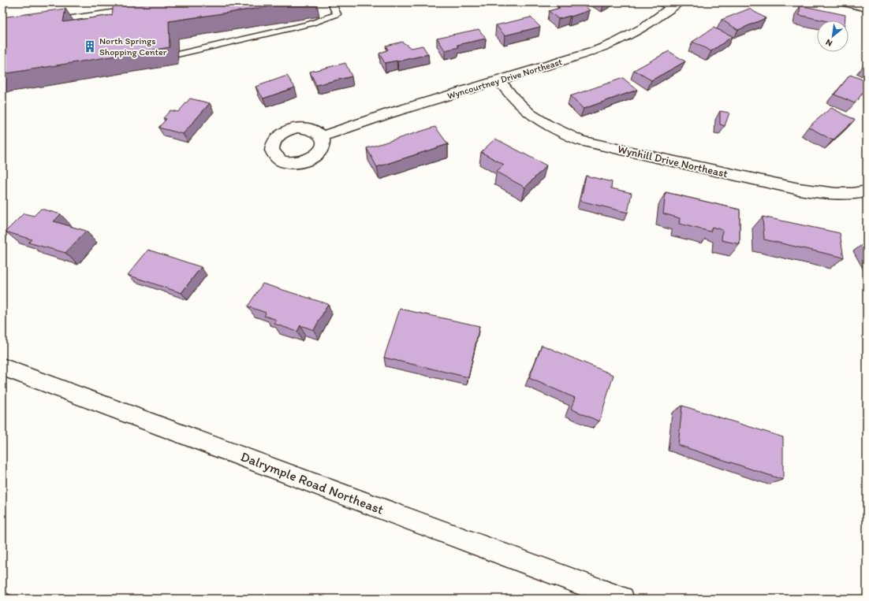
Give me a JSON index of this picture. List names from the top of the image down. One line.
{"streets":{"street":["Wyncourtney Drive Northeast","Wynhill Drive Northeast","Dalrymple Road Northeast"]},"crossings":[["Wyncourtney Drive Northeast","Wynhill Drive Northeast"]],"places":{"building":["North Springs Shopping Center"]},"north":"bottom left"}
